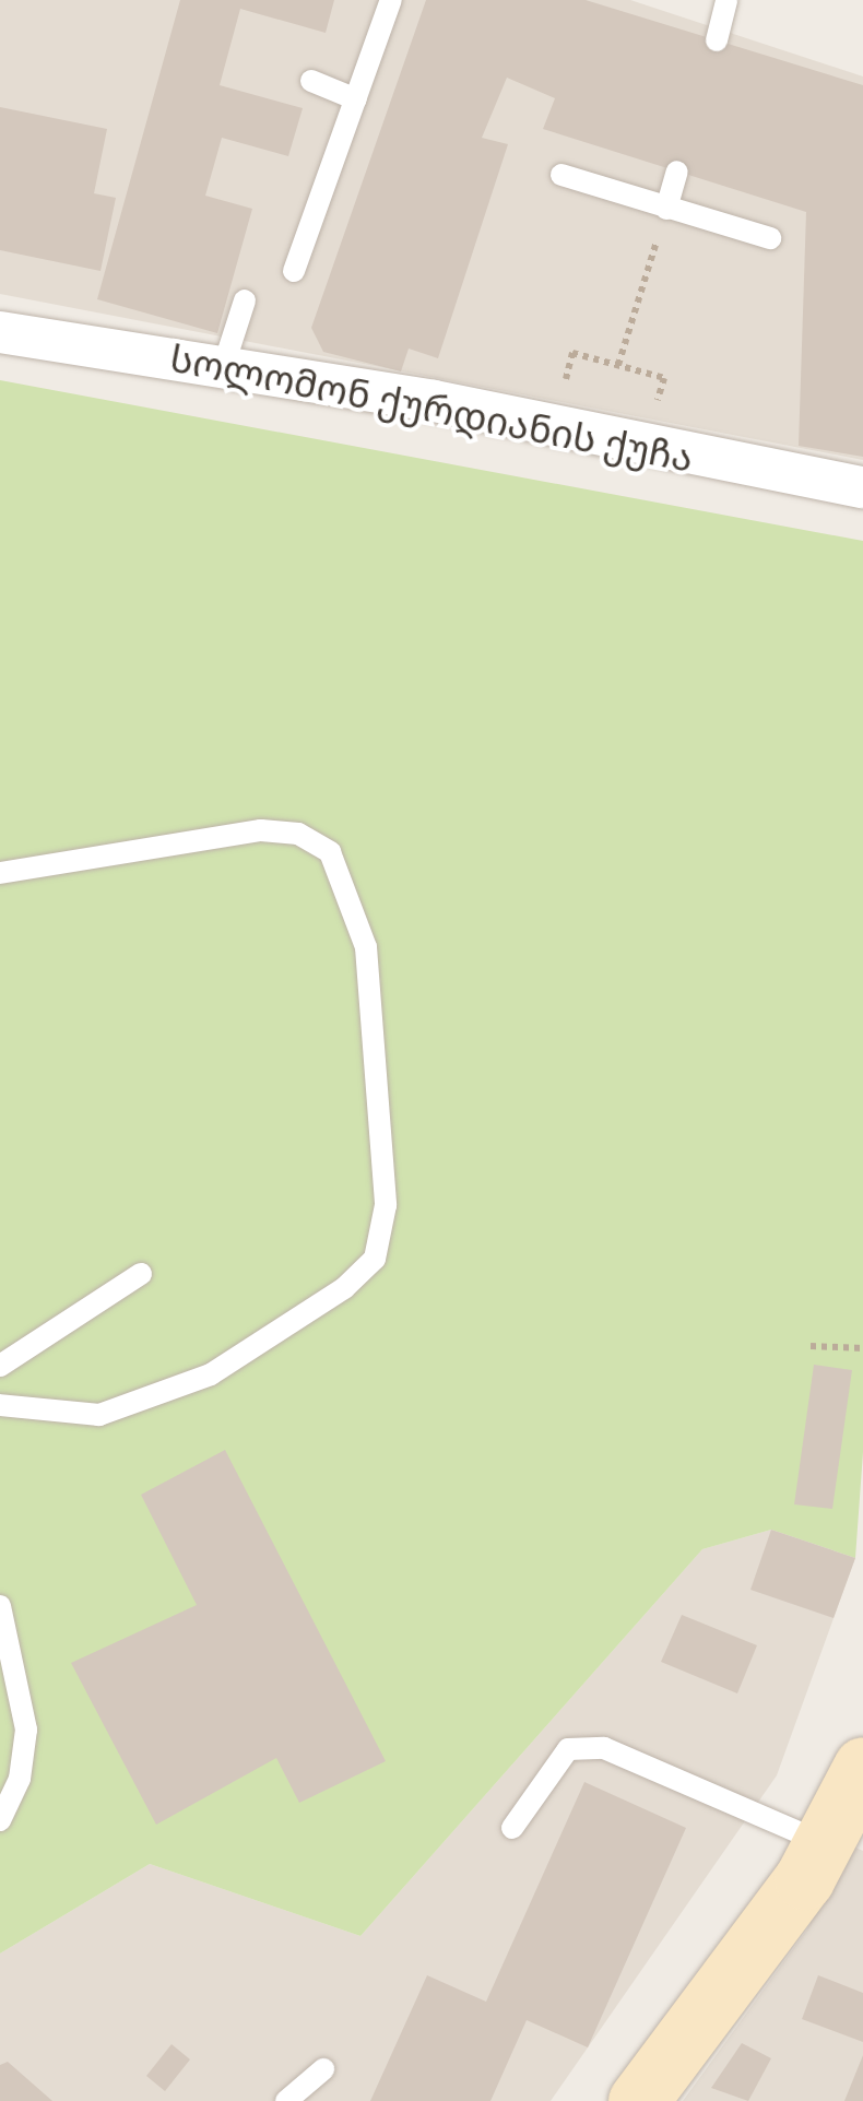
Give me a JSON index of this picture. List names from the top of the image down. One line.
{"streets":{"street":["სოლომონ ქურდიანის ქუჩა"]}}
